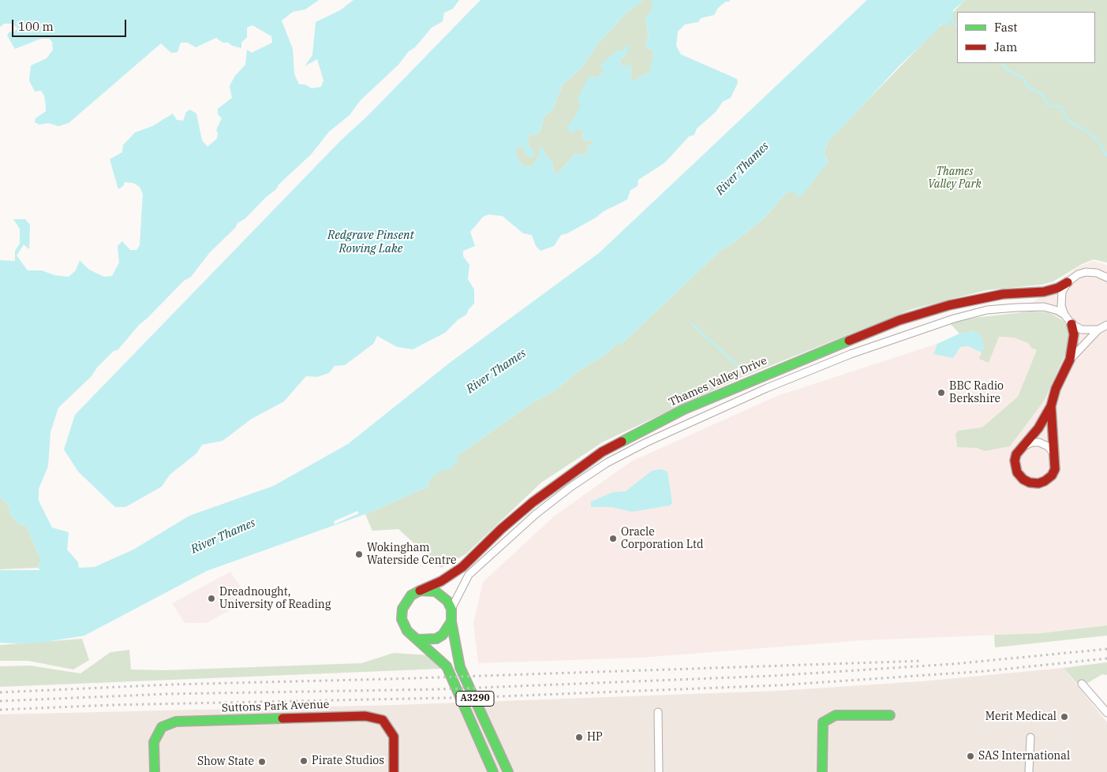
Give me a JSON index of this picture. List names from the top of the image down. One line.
{"streets":{"street":["Thames Valley Drive","A3290","Suttons Park Avenue"]},"crossings":[["Thames Valley Drive","A3290"]],"water":["River Thames","Redgrave Pinsent Rowing Lake"],"parks":["Thames Valley Park"],"places":["BBC Radio Berkshire","Oracle Corporation Ltd","Wokingham Waterside Centre","Dreadnought, University of Reading","Merit Medical","HP","SAS International","Pirate Studios","Show State"],"legend":["Fast","Jam"],"scale_bar":"100 m"}
